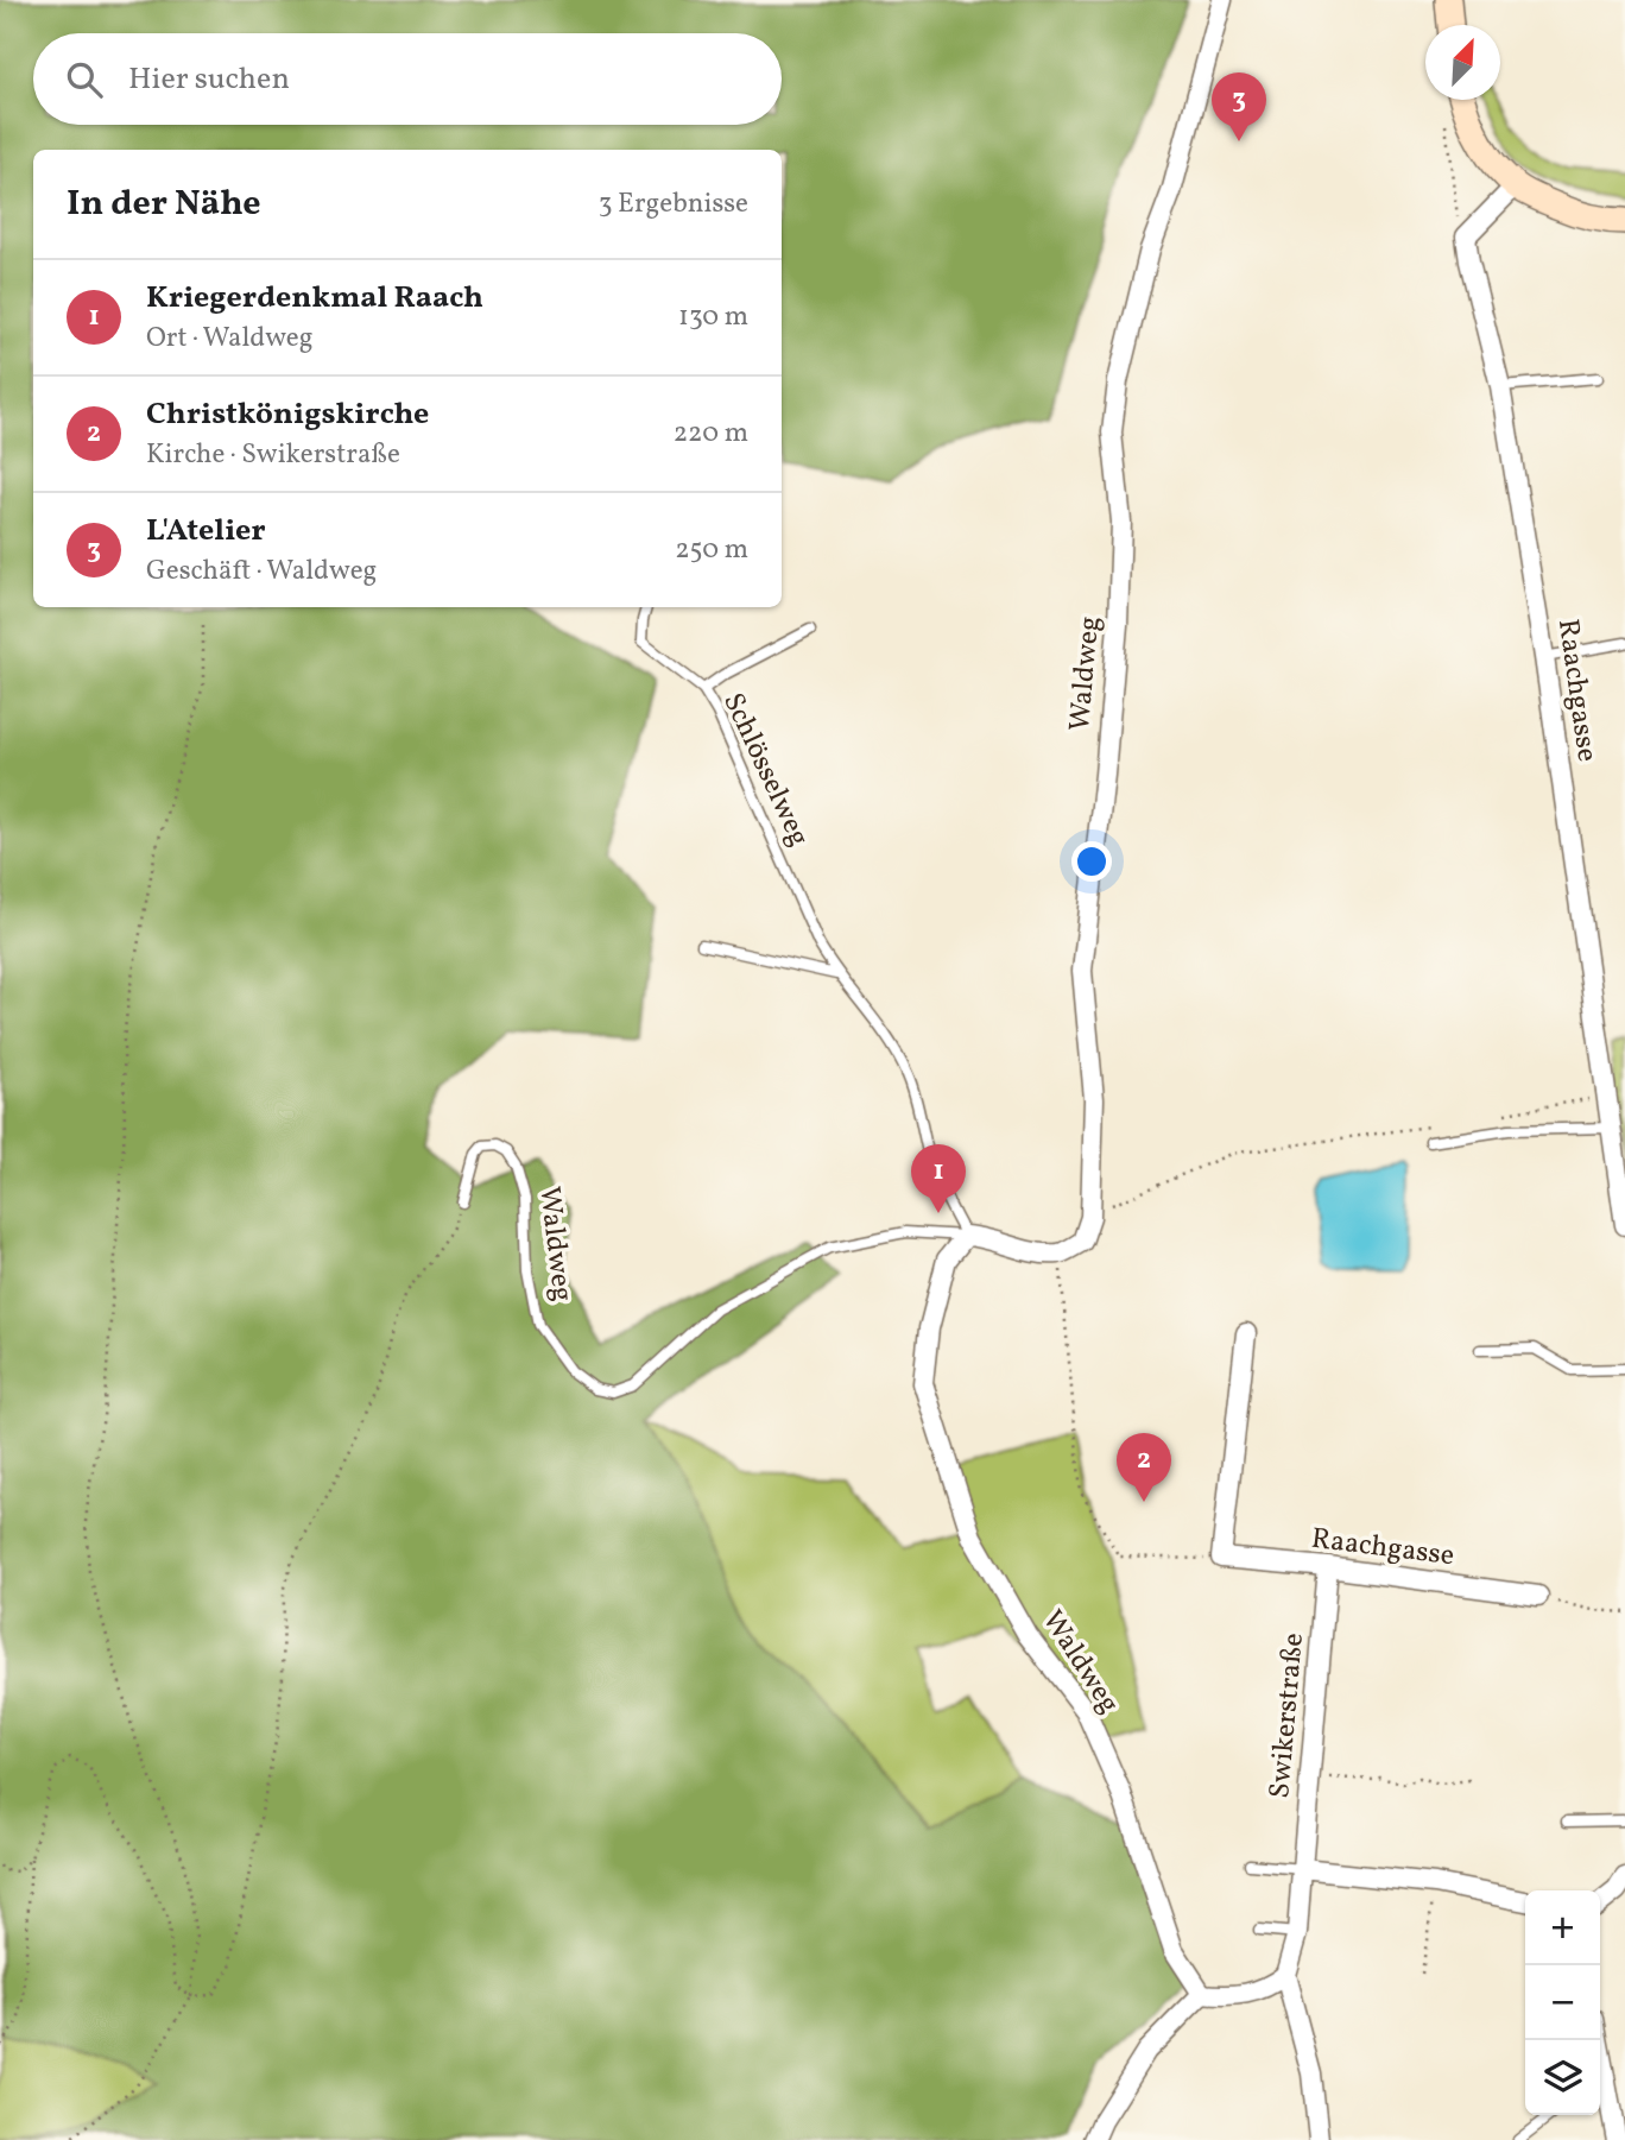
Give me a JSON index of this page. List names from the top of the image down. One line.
{"streets":{"street":["Waldweg","Raachgasse","Swikerstraße"],"lane":["Schlösselweg"]},"crossings":[["Waldweg","Schlösselweg"],["Raachgasse","Swikerstraße"]],"north":"top right","page":{"search":"Hier suchen","pins":["3","1","2"],"heading":["In der Nähe","3 Ergebnisse"],"list":[{"mark":"1","name":"Kriegerdenkmal Raach","note":"Ort · Waldweg","value":"130 m"},{"mark":"2","name":"Christkönigskirche","note":"Kirche · Swikerstraße","value":"220 m"},{"mark":"3","name":"L'Atelier","note":"Geschäft · Waldweg","value":"250 m"}],"map_buttons":["+","−"]}}
